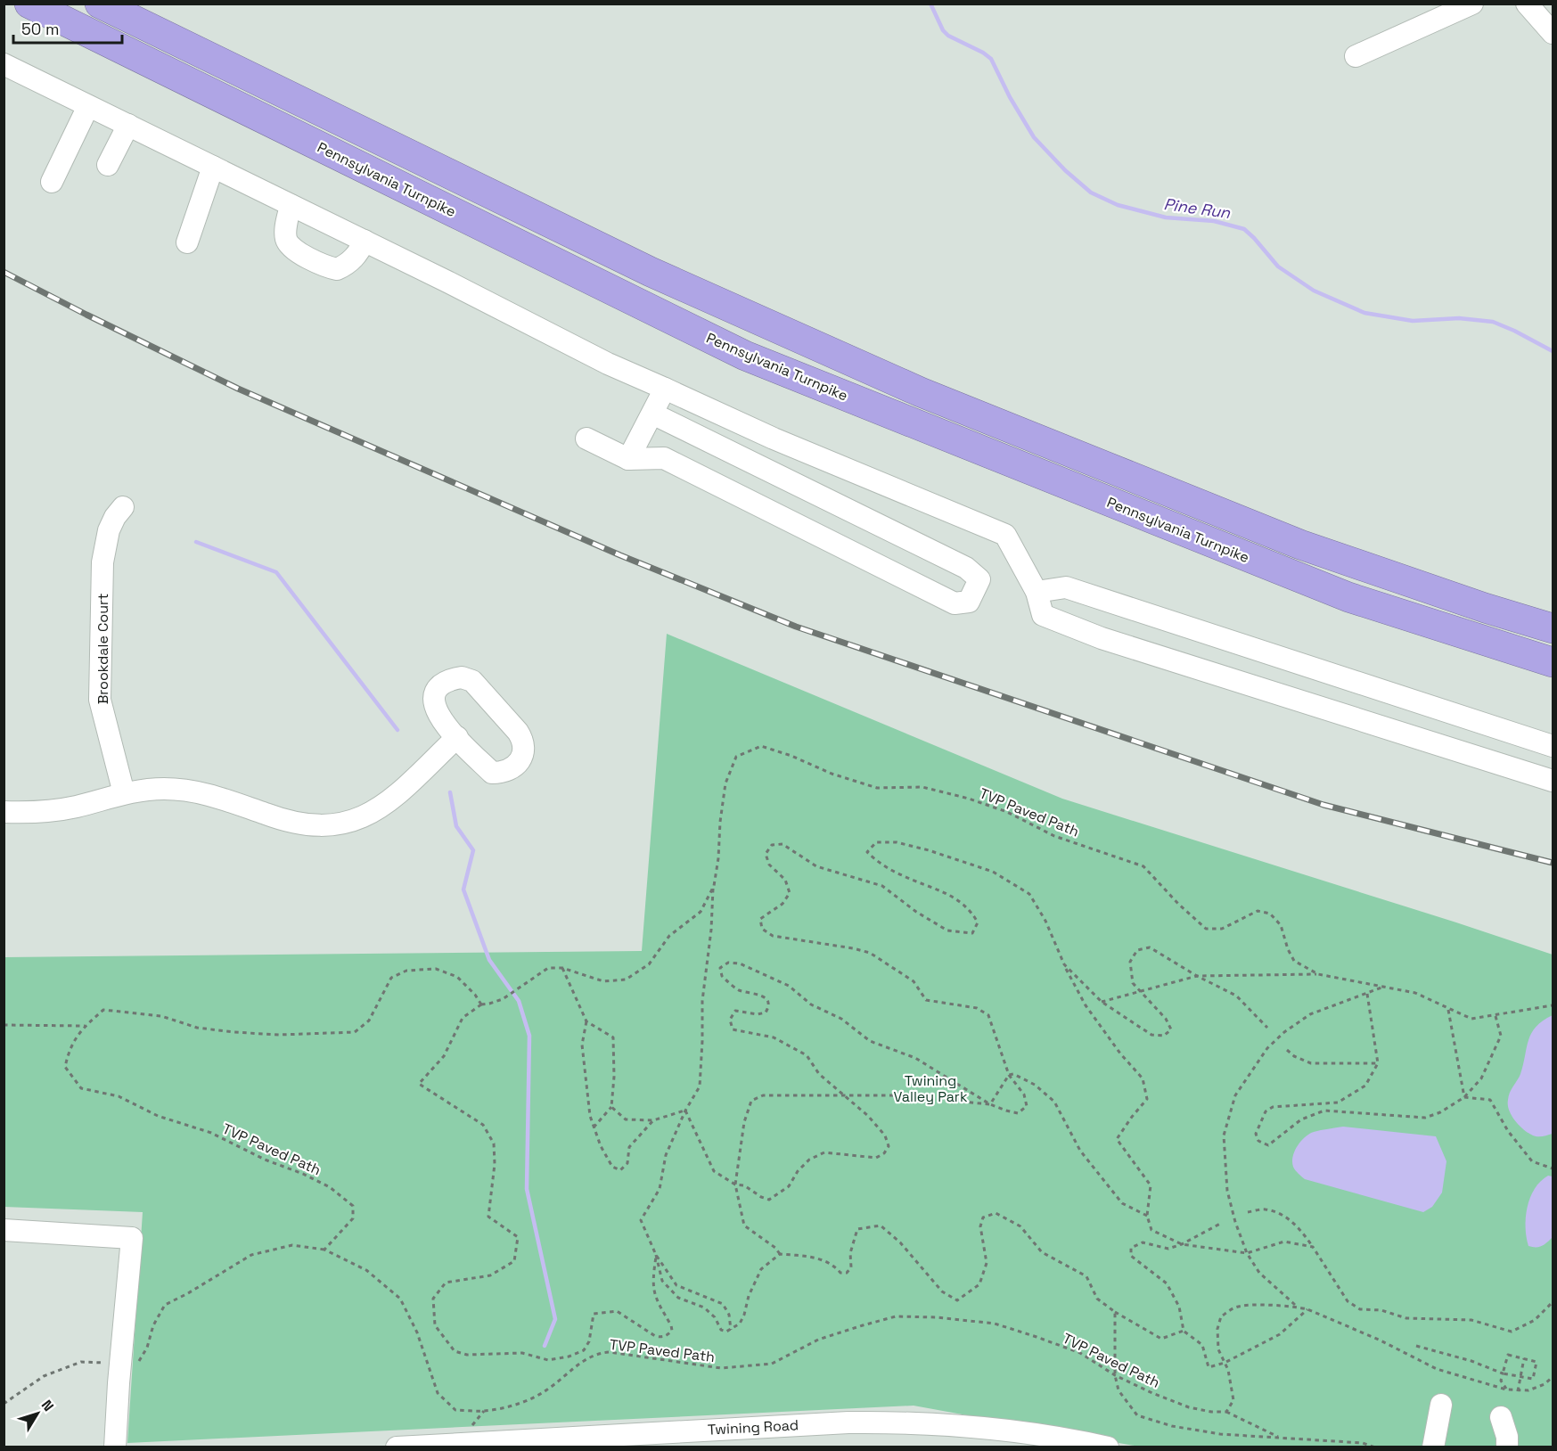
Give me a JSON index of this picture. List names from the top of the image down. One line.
{"streets":{"highway":["Pennsylvania Turnpike"],"street":["Brookdale Court","Twining Road"],"path":["TVP Paved Path"]},"water":["Pine Run"],"parks":["Twining Valley Park"],"scale_bar":"50 m","north":"top right"}
